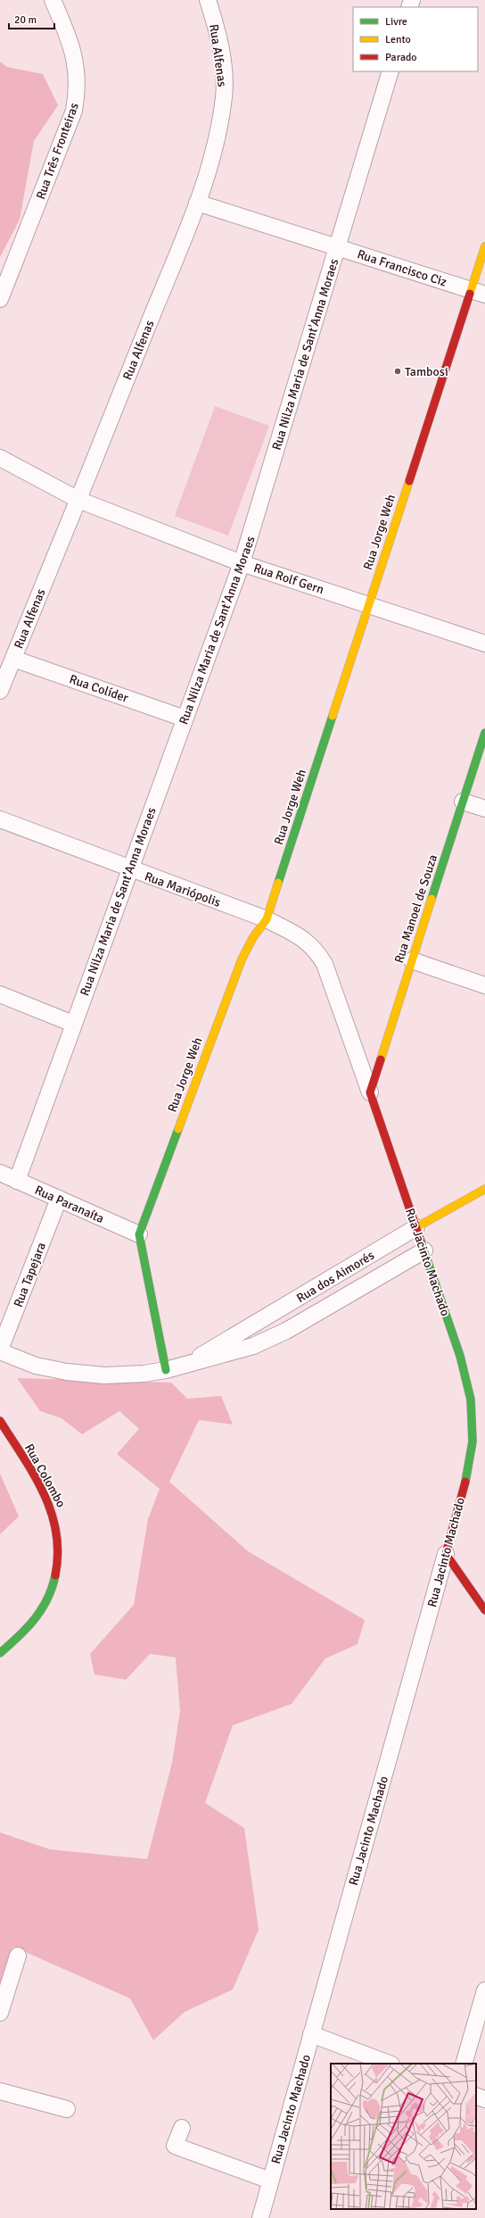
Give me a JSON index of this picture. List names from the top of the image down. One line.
{"streets":{"street":["Rua Alfenas","Rua Três Fronteiras","Rua Francisco Ciz","Rua Nilza Maria de Sant'Anna Moraes","Rua Jorge Weh","Rua Rolf Gern","Rua Colíder","Rua Mariópolis","Rua Manoel de Souza","Rua Paranaíta","Rua Jacinto Machado","Rua Tapejara","Rua dos Aimorés","Rua Colombo"]},"crossings":[["Rua Alfenas","Rua Francisco Ciz"],["Rua Alfenas","Rua Rolf Gern"],["Rua Alfenas","Rua Colíder"],["Rua Francisco Ciz","Rua Nilza Maria de Sant'Anna Moraes"],["Rua Francisco Ciz","Rua Jorge Weh"],["Rua Nilza Maria de Sant'Anna Moraes","Rua Rolf Gern"],["Rua Nilza Maria de Sant'Anna Moraes","Rua Colíder"],["Rua Nilza Maria de Sant'Anna Moraes","Rua Mariópolis"],["Rua Nilza Maria de Sant'Anna Moraes","Rua Paranaíta"],["Rua Jorge Weh","Rua Rolf Gern"],["Rua Jorge Weh","Rua Mariópolis"],["Rua Jorge Weh","Rua Paranaíta"],["Rua Jorge Weh","Rua Jacinto Machado"],["Rua Mariópolis","Rua Jacinto Machado"],["Rua Manoel de Souza","Rua Jacinto Machado"],["Rua Paranaíta","Rua Tapejara"],["Rua Jacinto Machado","Rua dos Aimorés"],["Rua Tapejara","Rua dos Aimorés"]],"places":["Tambosi"],"legend":["Livre","Lento","Parado"],"scale_bar":"20 m"}
